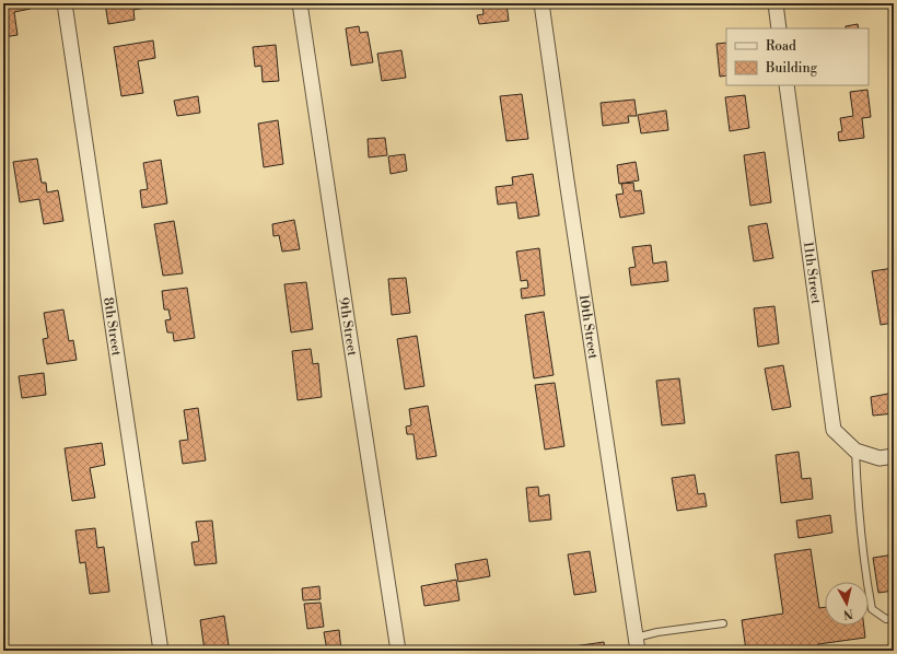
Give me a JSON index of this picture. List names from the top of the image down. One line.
{"streets":{"street":["11th Street","8th Street","9th Street","10th Street"]},"legend":["Road","Building"],"north":"bottom"}
